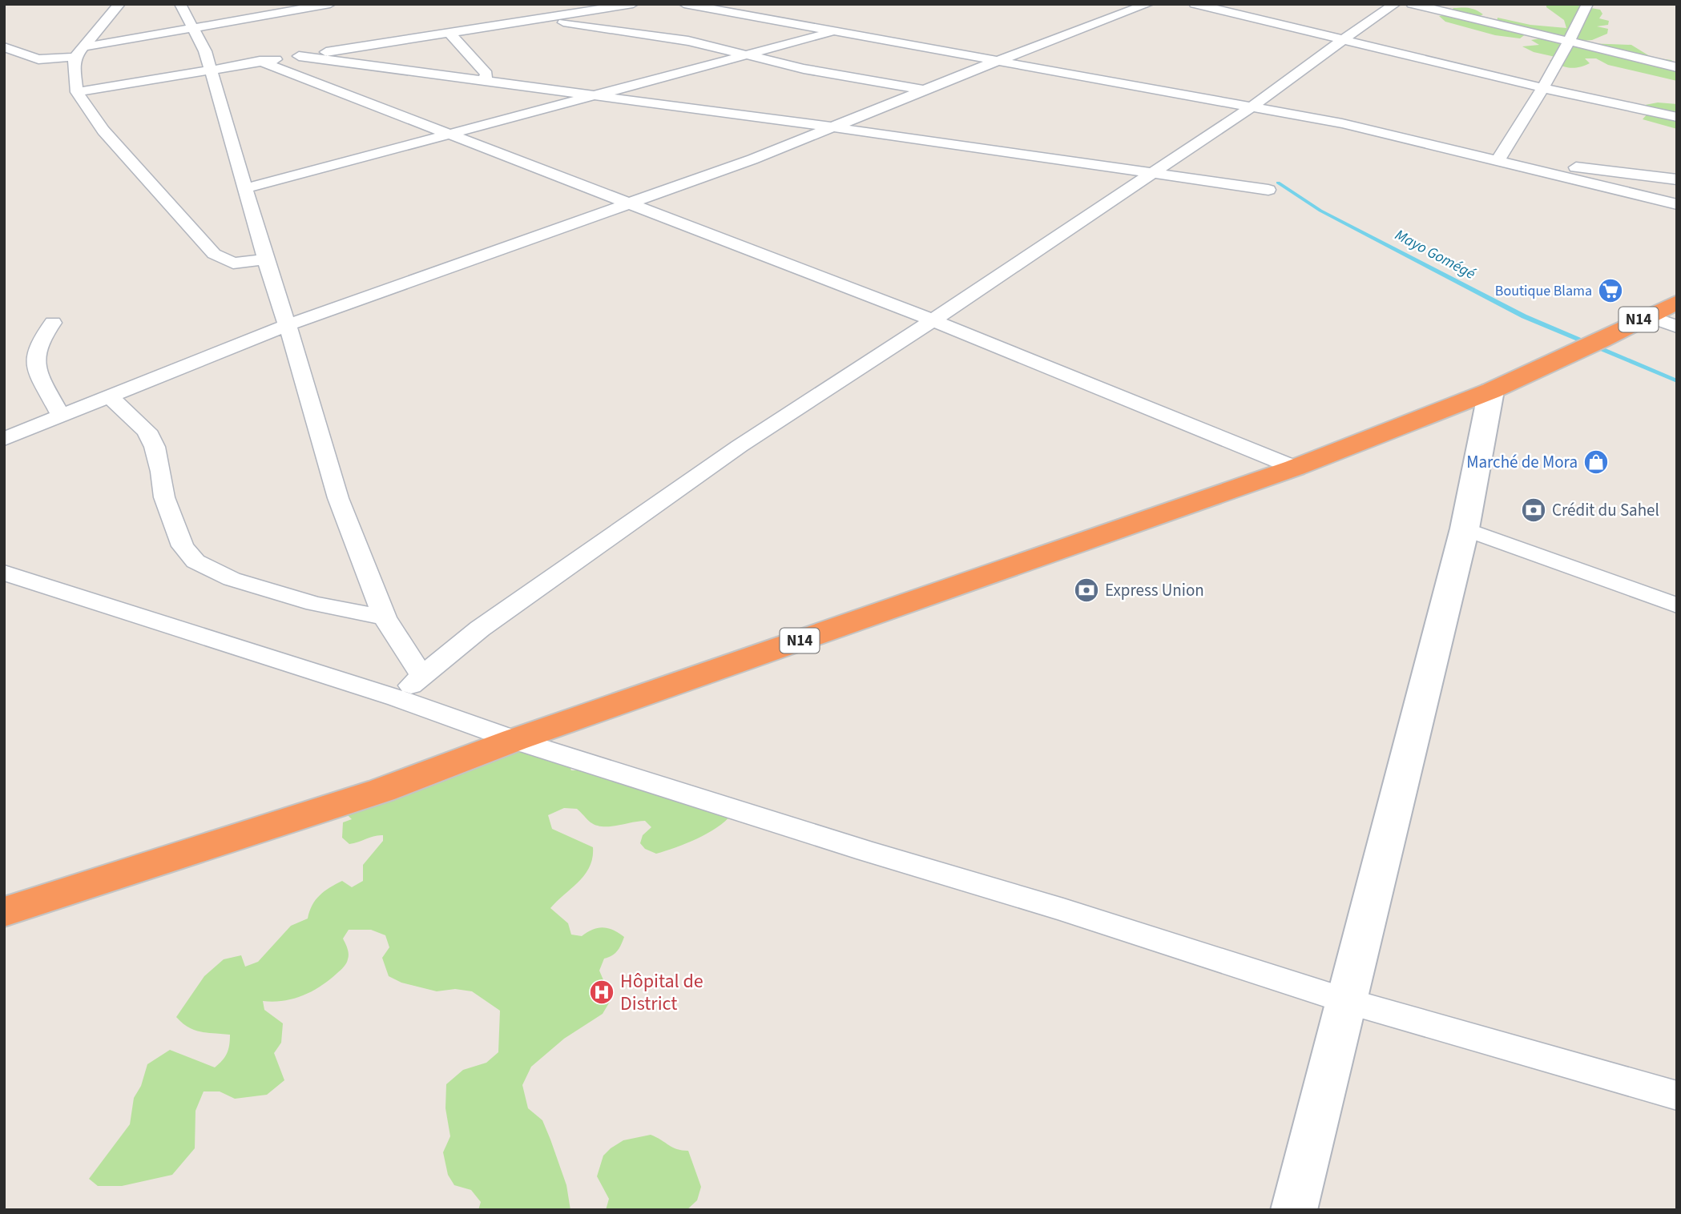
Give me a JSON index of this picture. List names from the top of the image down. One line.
{"streets":{"highway":["N14"]},"water":["Mayo Gomégé"],"places":{"supermarket":["Boutique Blama"],"shop":["Marché de Mora"],"bank":["Crédit du Sahel","Express Union"],"hospital":["Hôpital de District"]}}
